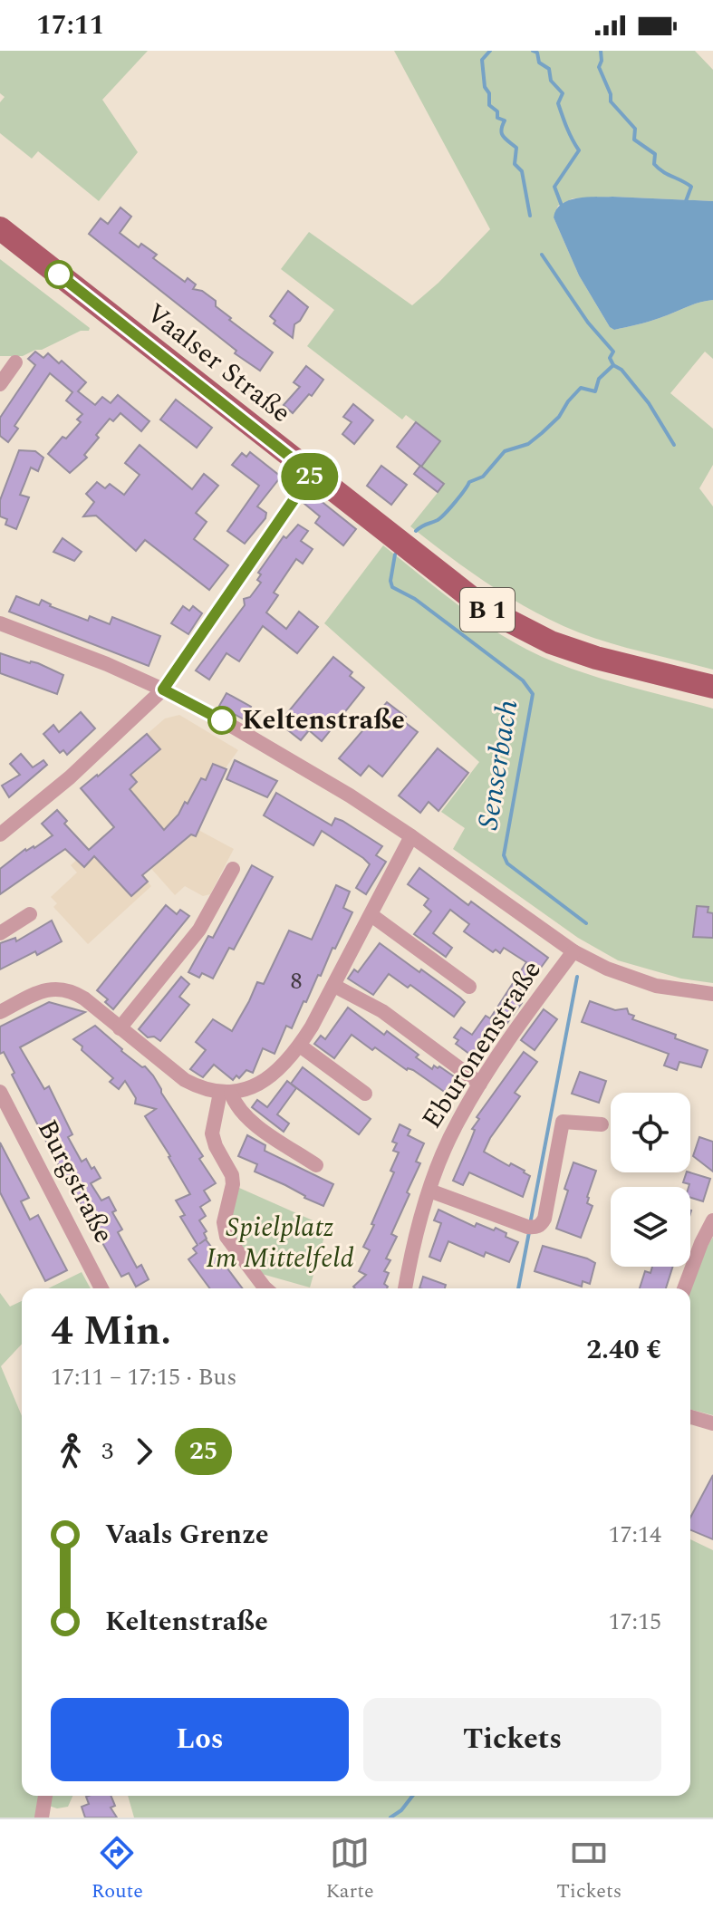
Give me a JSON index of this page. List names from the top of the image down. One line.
{"streets":{"main road":["Vaalser Straße","B 1"],"street":["Eburonenstraße","Burgstraße"]},"water":["Senserbach"],"parks":["Spielplatz Im Mittelfeld"],"places":["Keltenstraße"],"lines":["bus line 25"],"house_numbers":["8"],"page":{"status":"17:11","on_map":"25","heading":["4 Min.","17:11 – 17:15 · Bus","2.40 €"],"legs":["3","25"],"list":[{"name":"Vaals Grenze","value":"17:14"},{"name":"Keltenstraße","value":"17:15"}],"buttons":["Los","Tickets"],"tabs":["Route","Karte","Tickets"]}}
